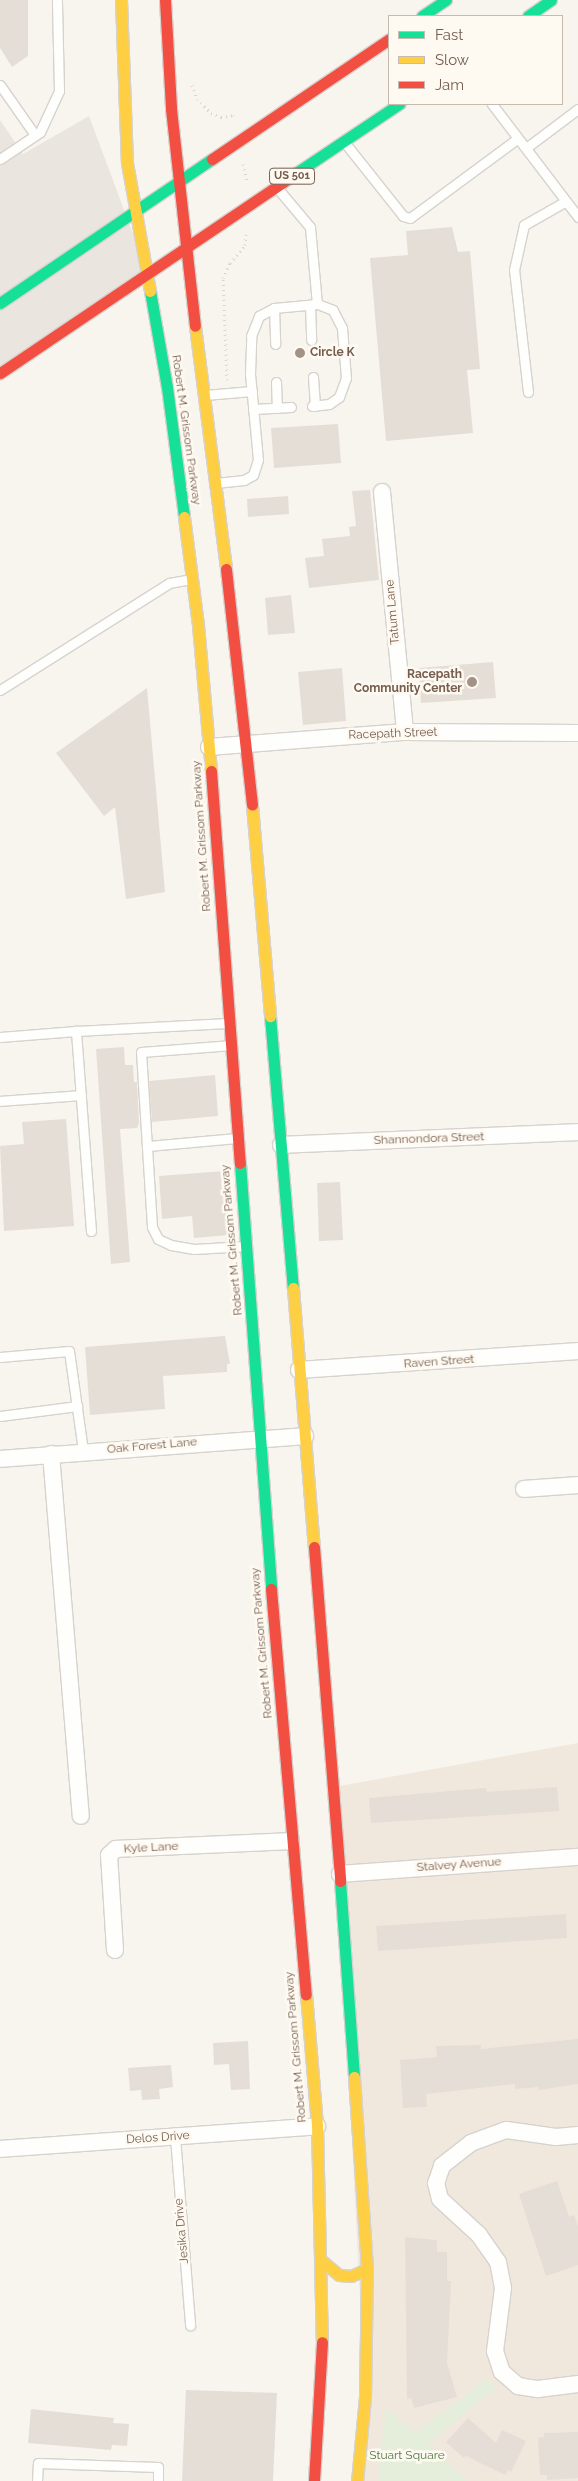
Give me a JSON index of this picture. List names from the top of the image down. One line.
{"streets":{"main road":["US 501","Robert M. Grissom Parkway"],"street":["Tatum Lane","Racepath Street","Shannondora Street","Raven Street","Oak Forest Lane","Kyle Lane","Stalvey Avenue","Delos Drive"],"lane":["Jesika Drive"]},"crossings":[["US 501","Robert M. Grissom Parkway"],["Robert M. Grissom Parkway","Racepath Street"],["Robert M. Grissom Parkway","Shannondora Street"],["Robert M. Grissom Parkway","Raven Street"],["Robert M. Grissom Parkway","Oak Forest Lane"],["Robert M. Grissom Parkway","Kyle Lane"],["Robert M. Grissom Parkway","Stalvey Avenue"],["Robert M. Grissom Parkway","Delos Drive"],["Tatum Lane","Racepath Street"],["Delos Drive","Jesika Drive"]],"parks":["Stuart Square"],"places":["Circle K","Racepath Community Center"],"legend":["Fast","Slow","Jam"]}
